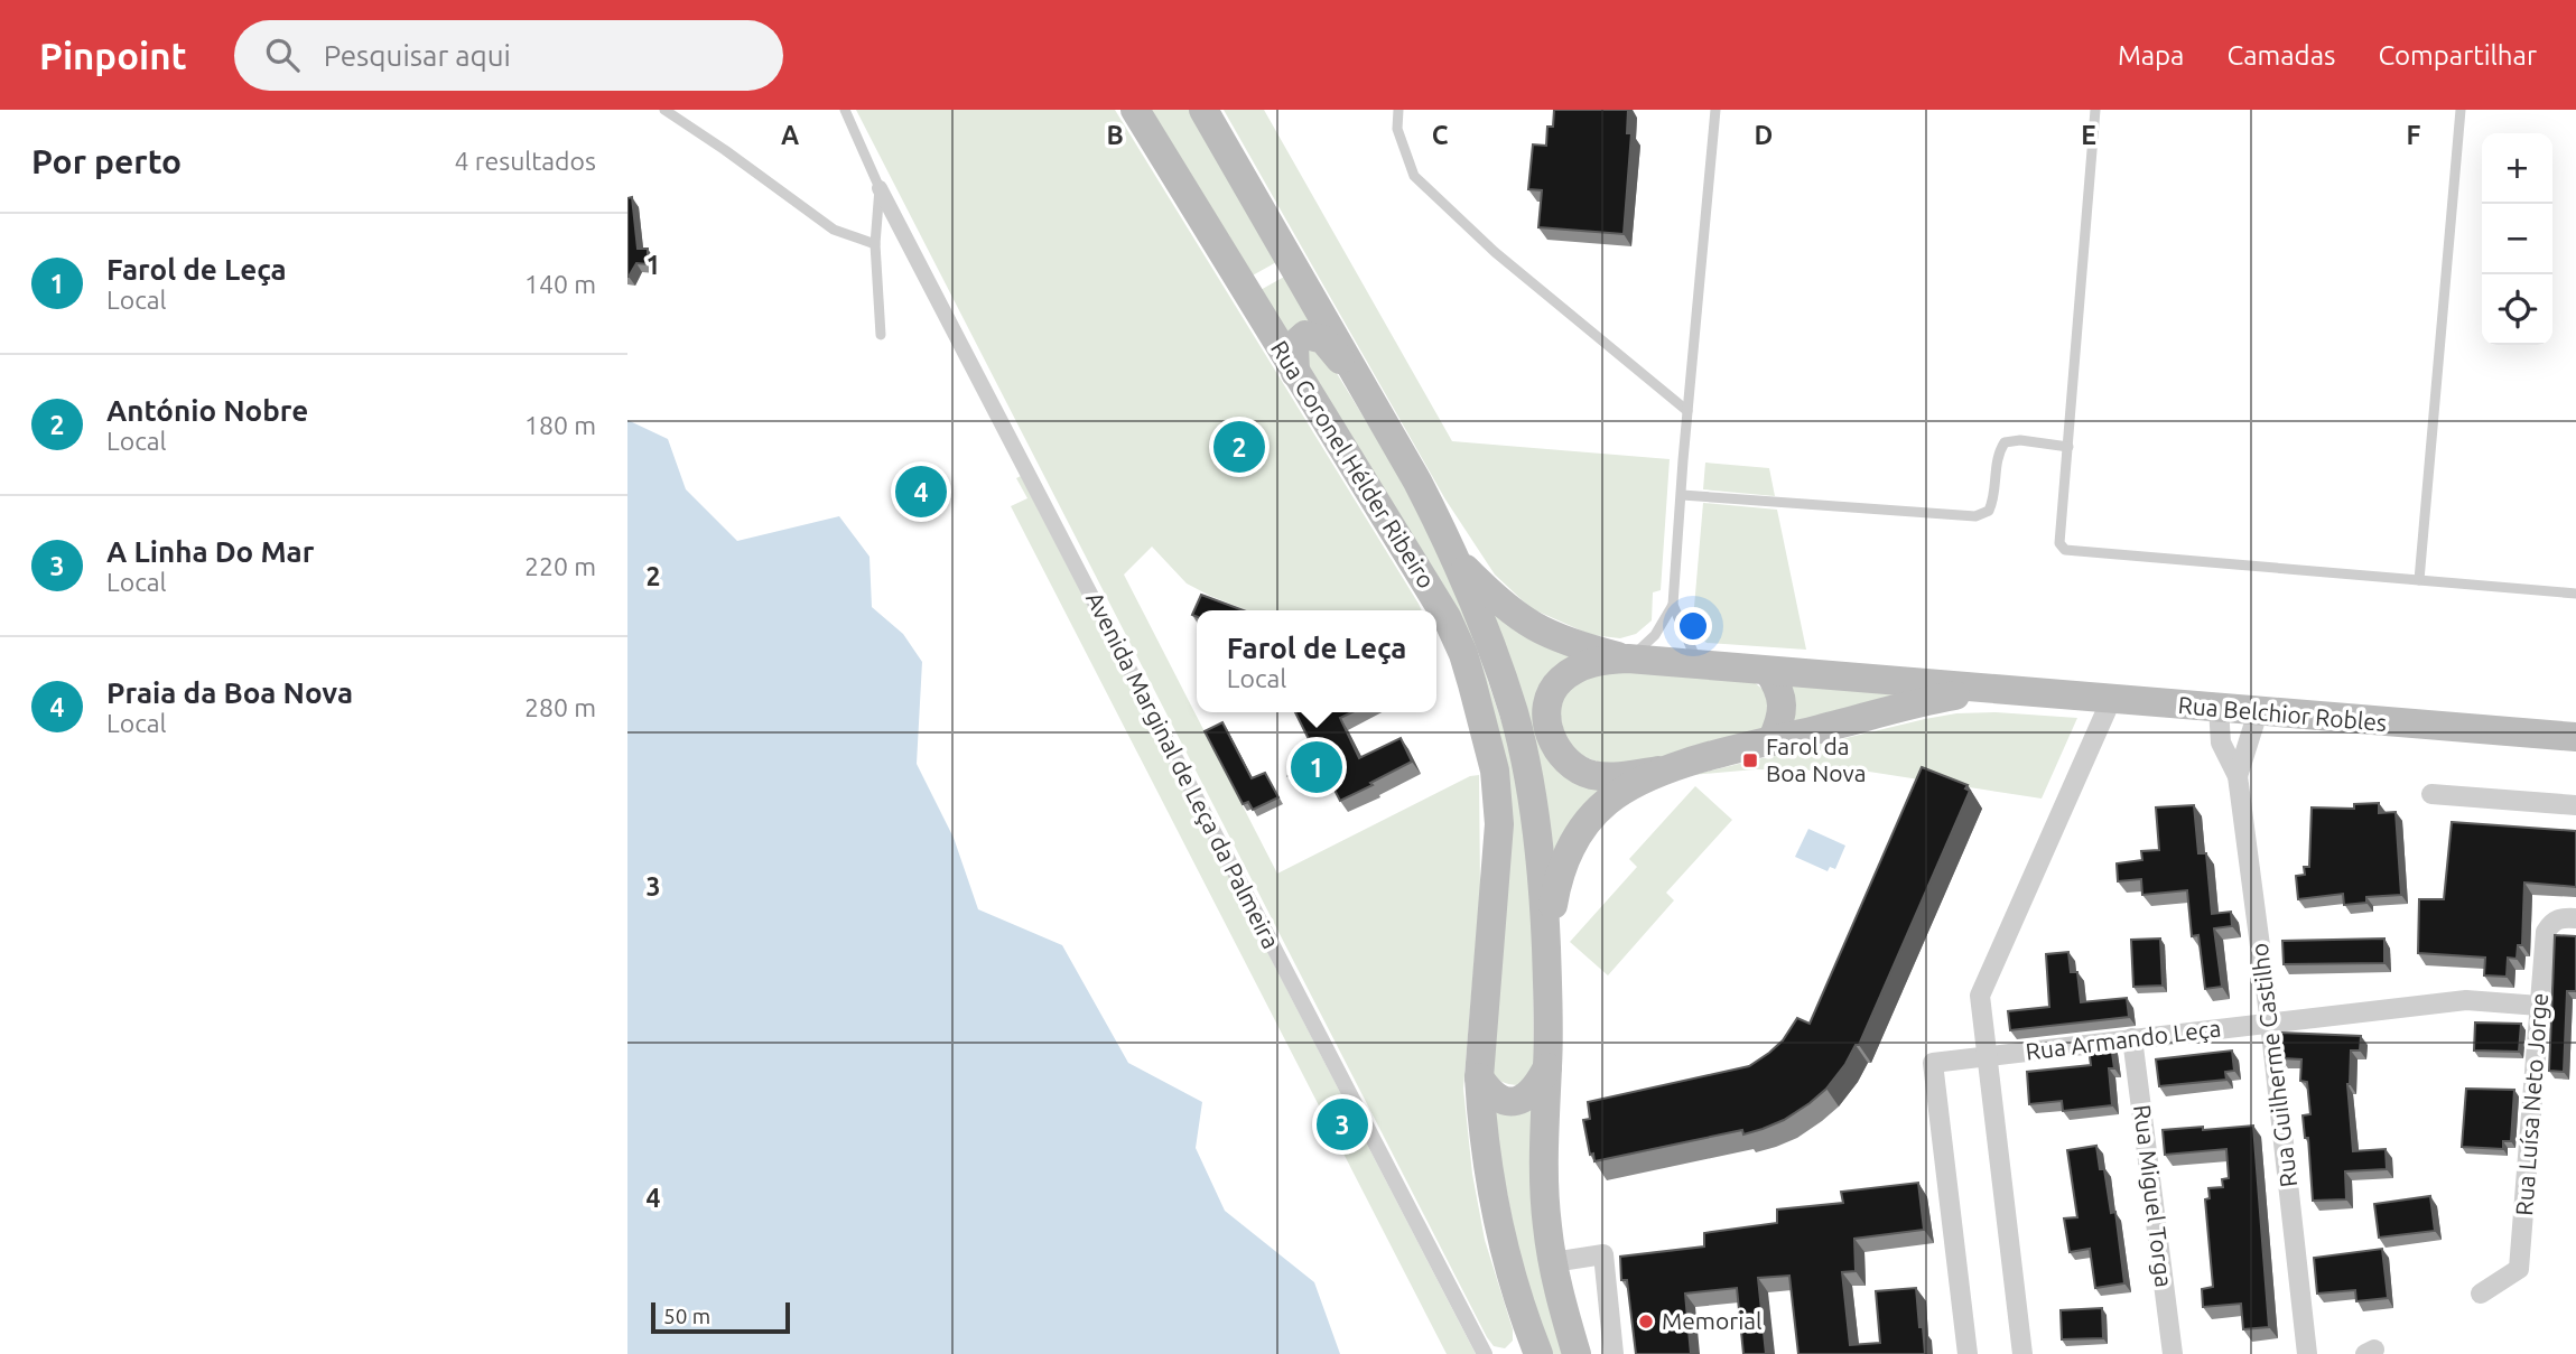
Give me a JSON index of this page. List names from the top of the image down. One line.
{"streets":{"main road":["Rua Coronel Hélder Ribeiro","Rua Belchior Robles"],"street":["Avenida Marginal de Leça da Palmeira","Rua Armando Leça","Rua Guilherme Castilho","Rua Luísa Neto Jorge","Rua Miguel Torga"]},"crossings":[["Rua Coronel Hélder Ribeiro","Rua Belchior Robles"],["Rua Belchior Robles","Rua Guilherme Castilho"],["Rua Armando Leça","Rua Guilherme Castilho"],["Rua Armando Leça","Rua Luísa Neto Jorge"],["Rua Armando Leça","Rua Miguel Torga"]],"places":{"transit":["Farol da Boa Nova"],"other":["Memorial"]},"scale_bar":"50 m","page":{"header":"Pinpoint","search":"Pesquisar aqui","nav":["Mapa","Camadas","Compartilhar"],"heading":["Por perto","4 resultados"],"map_buttons":["+","−"],"list":[{"mark":"1","name":"Farol de Leça","note":"Local","value":"140 m"},{"mark":"2","name":"António Nobre","note":"Local","value":"180 m"},{"mark":"3","name":"A Linha Do Mar","note":"Local","value":"220 m"},{"mark":"4","name":"Praia da Boa Nova","note":"Local","value":"280 m"}],"pins":["2","4","1","3"],"popup":["Farol de Leça","Local"],"scale":"50 m"},"grid":{"columns":["A","B","C","D","E","F"],"rows":["1","2","3","4"]}}
